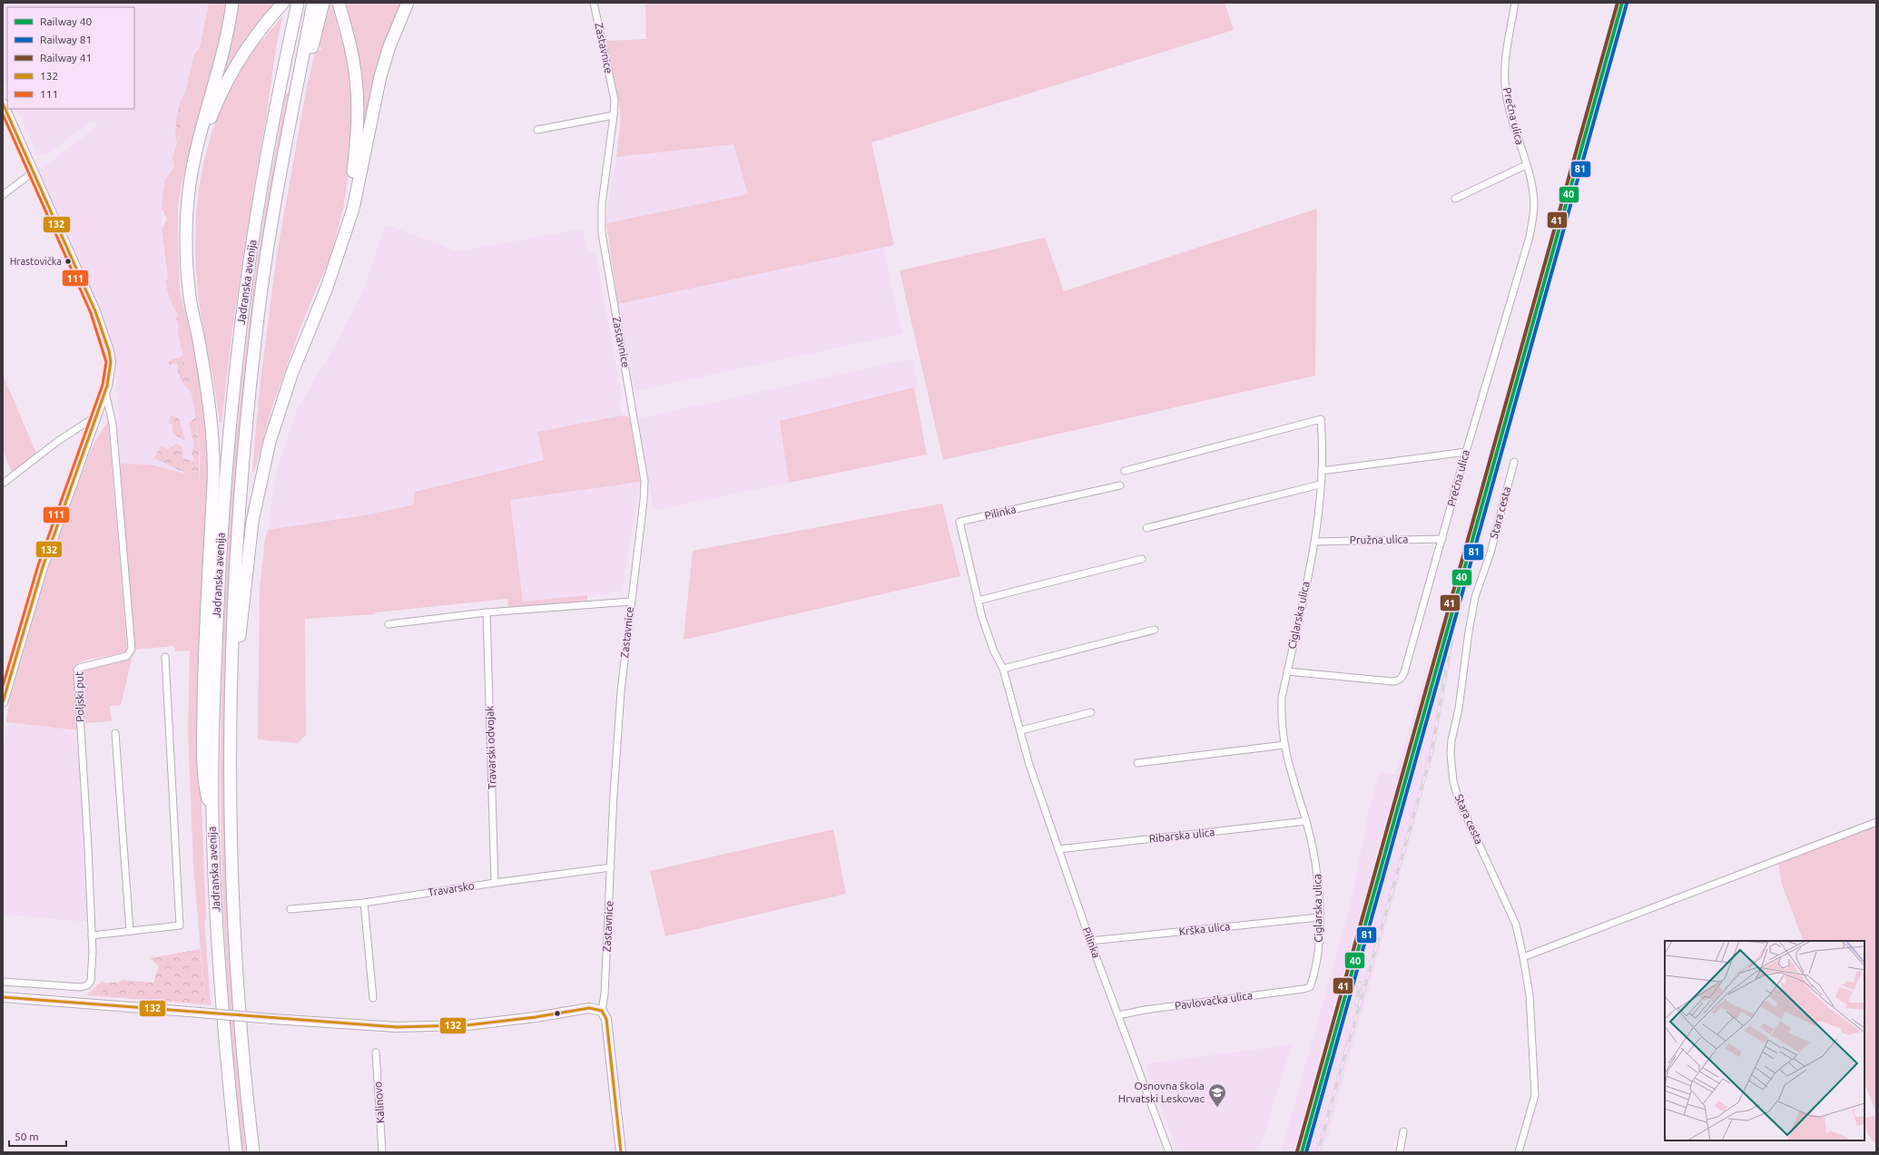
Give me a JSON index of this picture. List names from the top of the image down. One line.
{"streets":{"highway":["Jadranska avenija"],"main road":["Zastavnice"],"street":["Prečna ulica","Pilinka","Stara cesta","Pružna ulica","Ciglarska ulica","Poljski put","Travarski odvojak","Ribarska ulica","Travarsko","Krška ulica","Pavlovačka ulica","Kalinovo"]},"crossings":[["Zastavnice","Travarsko"],["Prečna ulica","Pružna ulica"],["Prečna ulica","Ciglarska ulica"],["Pilinka","Ribarska ulica"],["Pilinka","Krška ulica"],["Pilinka","Pavlovačka ulica"],["Pružna ulica","Ciglarska ulica"],["Ciglarska ulica","Ribarska ulica"],["Ciglarska ulica","Krška ulica"],["Ciglarska ulica","Pavlovačka ulica"],["Travarski odvojak","Travarsko"]],"places":{"other":["Hrastovička"],"school or university":["Osnovna škola Hrvatski Leskovac"]},"lines":["rail line 40","rail line 41","rail line 81","transit line 132","transit line 111"],"legend":["Railway 40","Railway 81","Railway 41","132","111"],"scale_bar":"50 m"}
